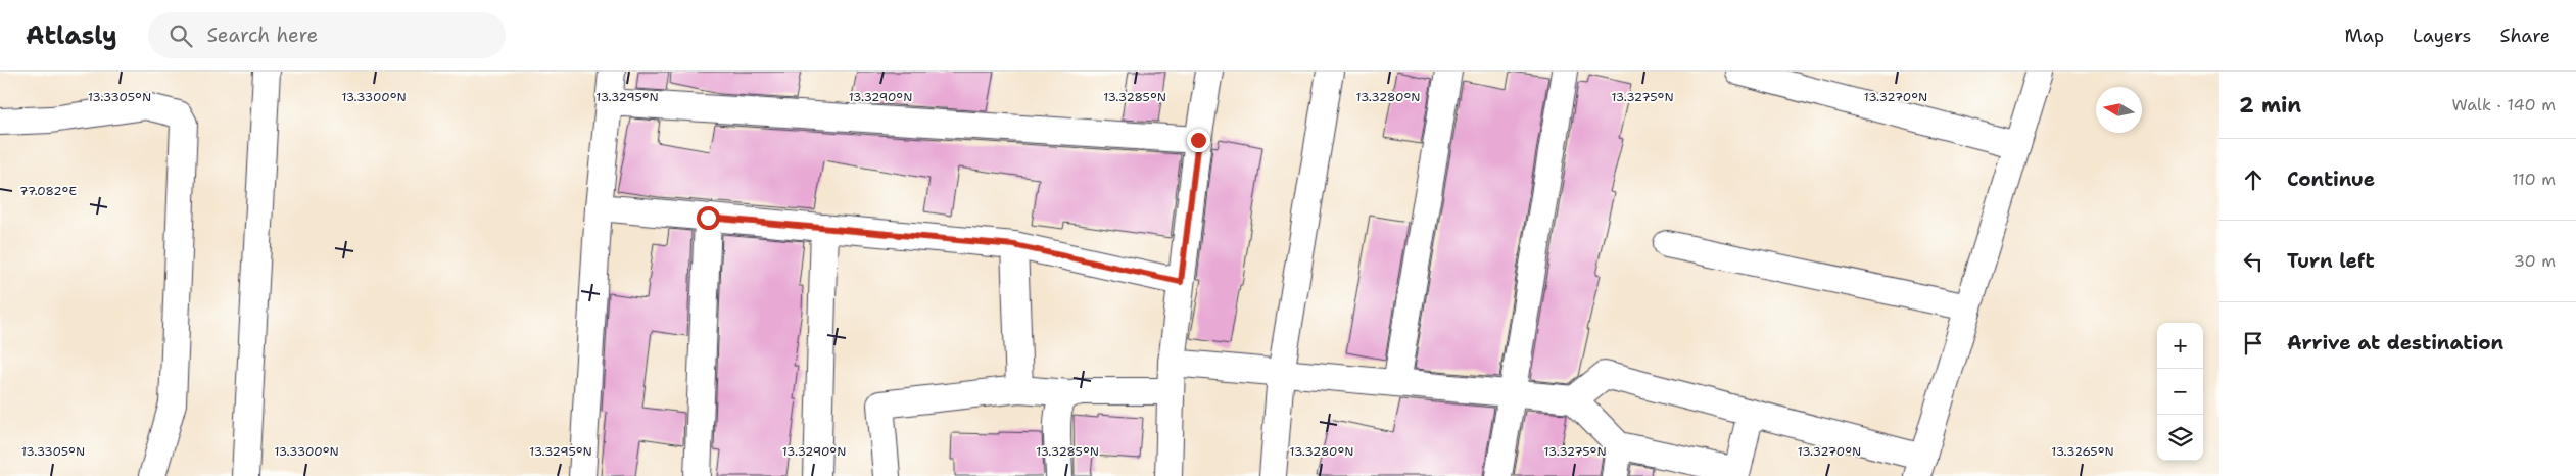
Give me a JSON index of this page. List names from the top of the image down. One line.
{"north":"left","page":{"header":"Atlasly","search":"Search here","nav":["Map","Layers","Share"],"heading":["2 min","Walk · 140 m"],"list":[["Continue","110 m"],["Turn left","30 m"],"Arrive at destination"],"map_buttons":["+","−"]},"coordinates":["13.3305°N","13.3300°N","13.3295°N","13.3290°N","13.3285°N","13.3280°N","13.3275°N","13.3270°N","77.082°E","13.3265°N"]}
